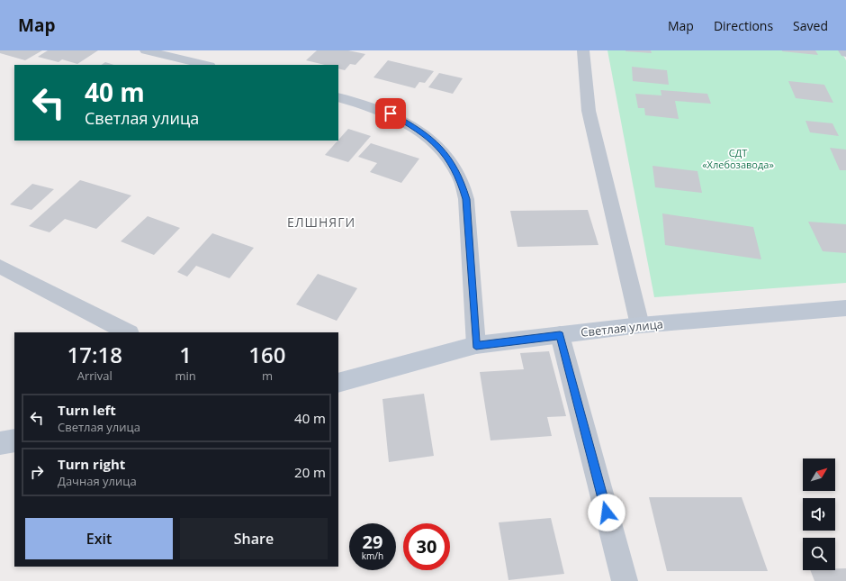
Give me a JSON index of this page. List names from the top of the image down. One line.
{"streets":{"street":["Светлая улица"]},"districts":["ЕЛШНЯГИ"],"parks":["СДТ «Хлебозавода»"],"north":"top right","page":{"header":"Map","nav":["Map","Directions","Saved"],"turn":["40 m","Светлая улица"],"eta":["17:18","Arrival","1","min","160","m"],"list":[{"name":"Turn left","note":"Светлая улица","value":"40 m"},{"name":"Turn right","note":"Дачная улица","value":"20 m"}],"buttons":["Exit","Share"],"speed":"29 km/h","limit":"30"}}
